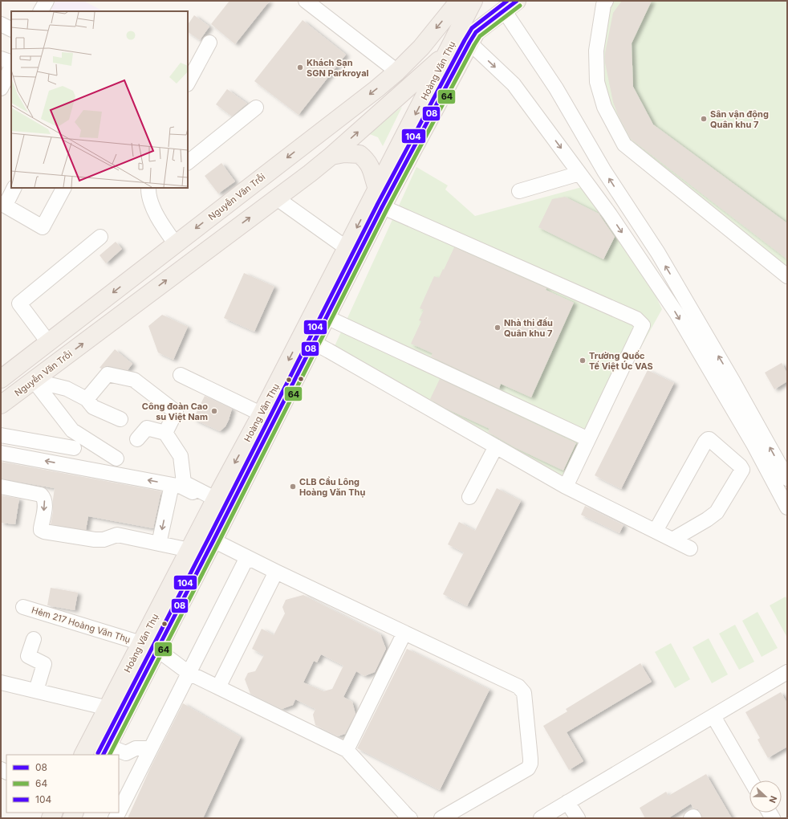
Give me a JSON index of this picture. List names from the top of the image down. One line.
{"streets":{"main road":["Hoàng Văn Thụ","Nguyễn Văn Trỗi"],"street":["Hẻm 217 Hoàng Văn Thụ"]},"crossings":[["Hoàng Văn Thụ","Nguyễn Văn Trỗi"],["Hoàng Văn Thụ","Hẻm 217 Hoàng Văn Thụ"]],"places":["Khách Sạn SGN Parkroyal","Sân vận động Quân khu 7","Nhà thi đấu Quân khu 7","Trường Quốc Tế Việt Úc VAS","Công đoàn Cao su Việt Nam","CLB Cầu Lông Hoàng Văn Thụ"],"lines":["transit line 08","transit line 104","transit line 64"],"legend":["08","64","104"],"north":"right"}
